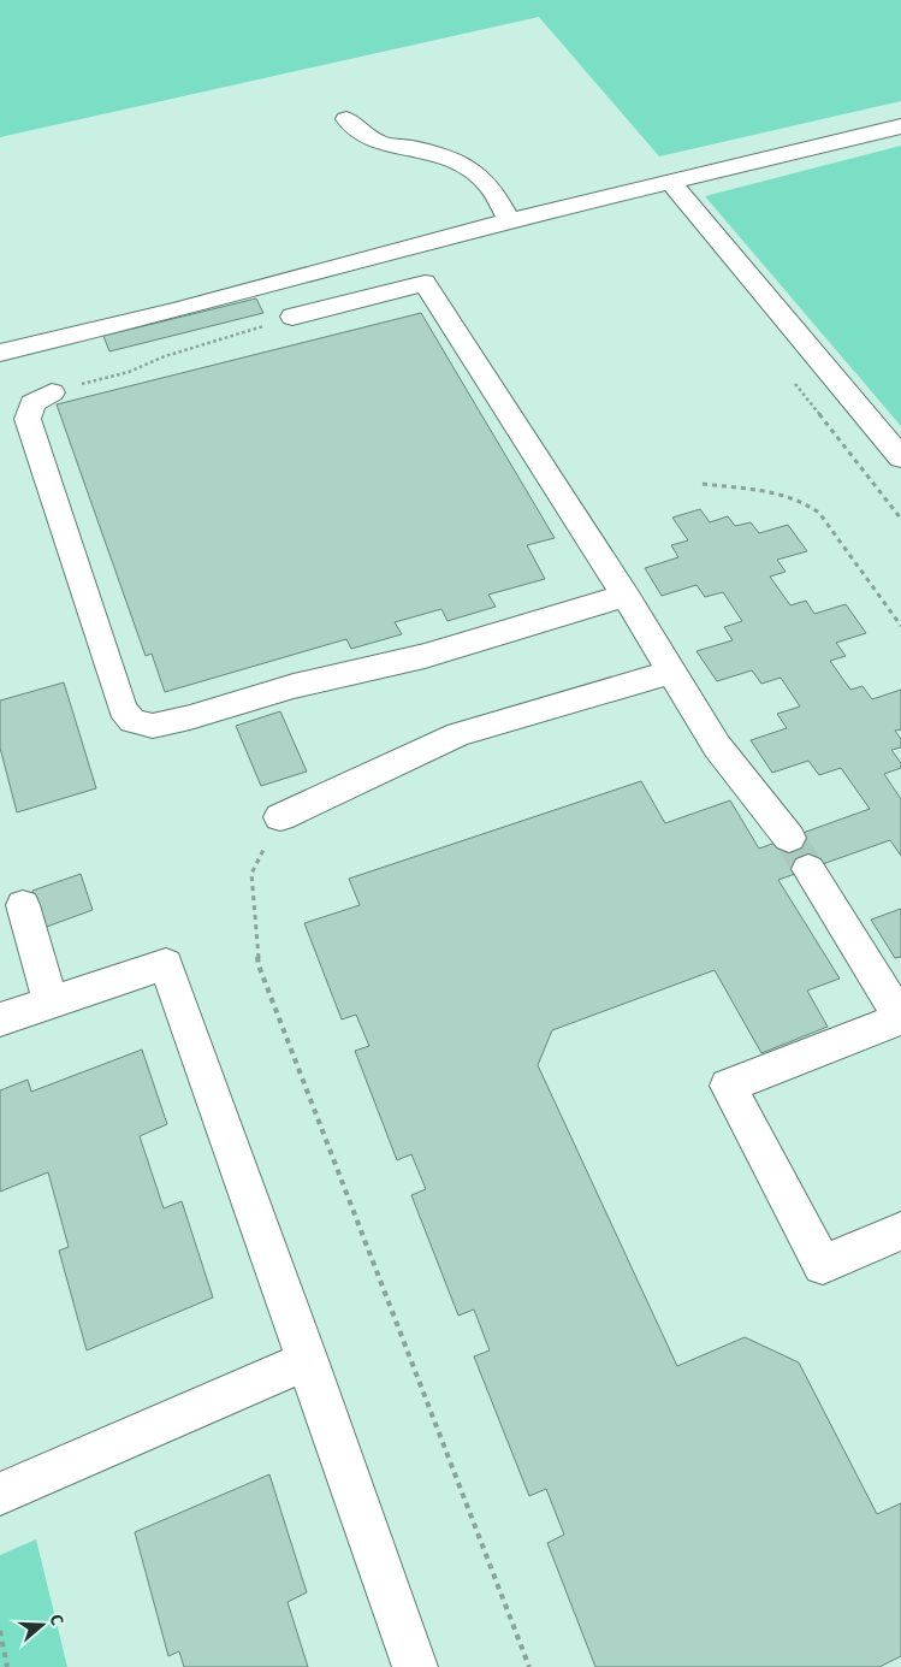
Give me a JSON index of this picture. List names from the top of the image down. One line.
{"north":"right"}
